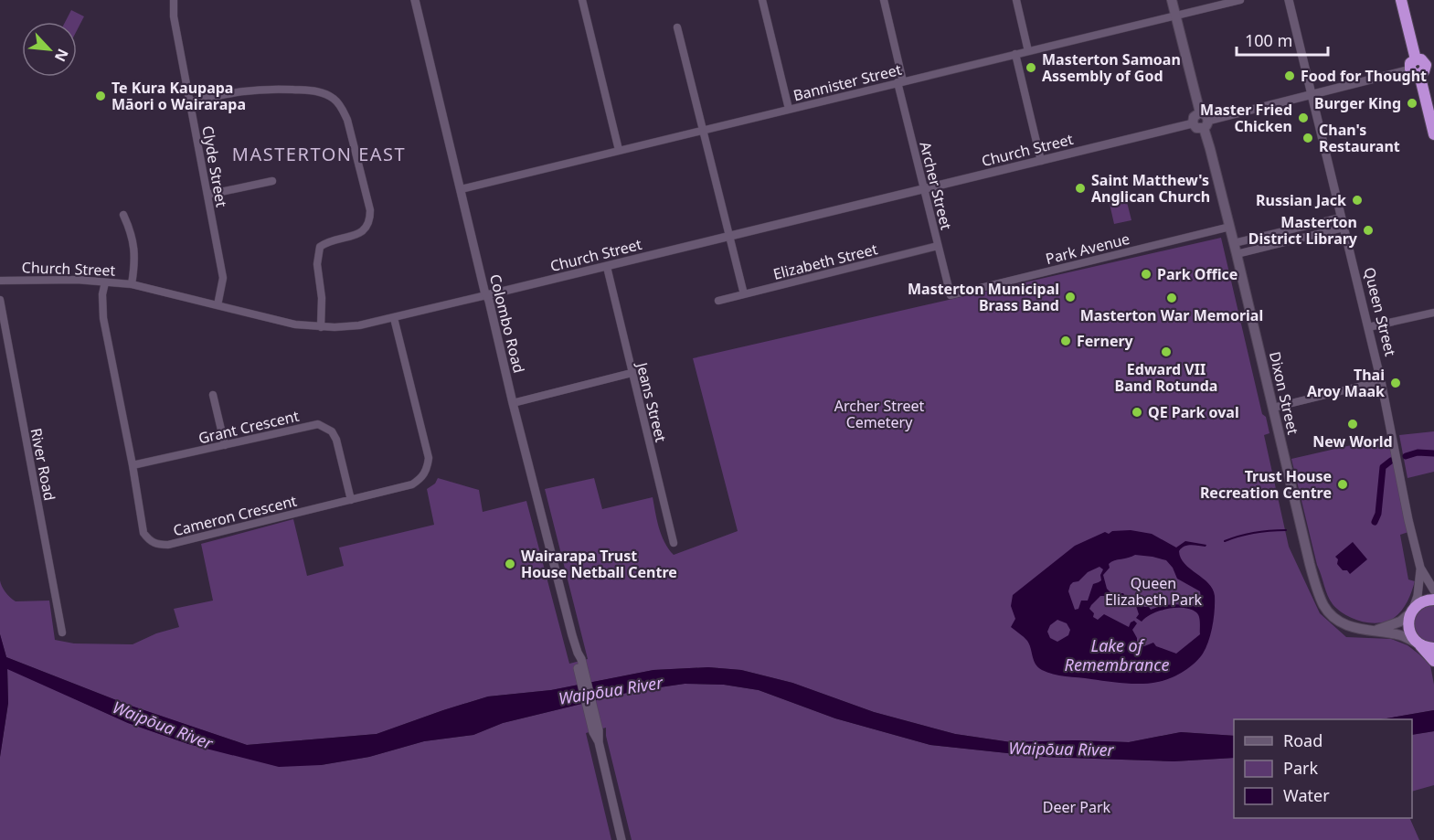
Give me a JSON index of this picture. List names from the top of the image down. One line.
{"streets":{"main road":["Dixon Street"],"street":["Bannister Street","Church Street","Clyde Street","Archer Street","Park Avenue","Elizabeth Street","Queen Street","Colombo Road","Jeans Street","Grant Crescent","River Road","Cameron Crescent"]},"crossings":[["Bannister Street","Archer Street"],["Bannister Street","Colombo Road"],["Church Street","Clyde Street"],["Church Street","Archer Street"],["Church Street","Colombo Road"],["Church Street","Dixon Street"],["Church Street","Jeans Street"],["Church Street","Cameron Crescent"],["Archer Street","Park Avenue"],["Archer Street","Elizabeth Street"],["Park Avenue","Dixon Street"],["Grant Crescent","Cameron Crescent"]],"districts":["MASTERTON EAST"],"water":["Lake of Remembrance","Waipōua River"],"parks":["Archer Street Cemetery","Queen Elizabeth Park","Deer Park"],"places":["Masterton Samoan Assembly of God","Food for Thought","Te Kura Kaupapa Māori o Wairarapa","Burger King","Master Fried Chicken","Chan's Restaurant","Saint Matthew's Anglican Church","Russian Jack","Masterton District Library","Park Office","Masterton Municipal Brass Band","Masterton War Memorial","Fernery","Edward VII Band Rotunda","Thai Aroy Maak","QE Park oval","New World","Trust House Recreation Centre","Wairarapa Trust House Netball Centre"],"legend":["Road","Park","Water"],"scale_bar":"100 m","north":"bottom right"}
